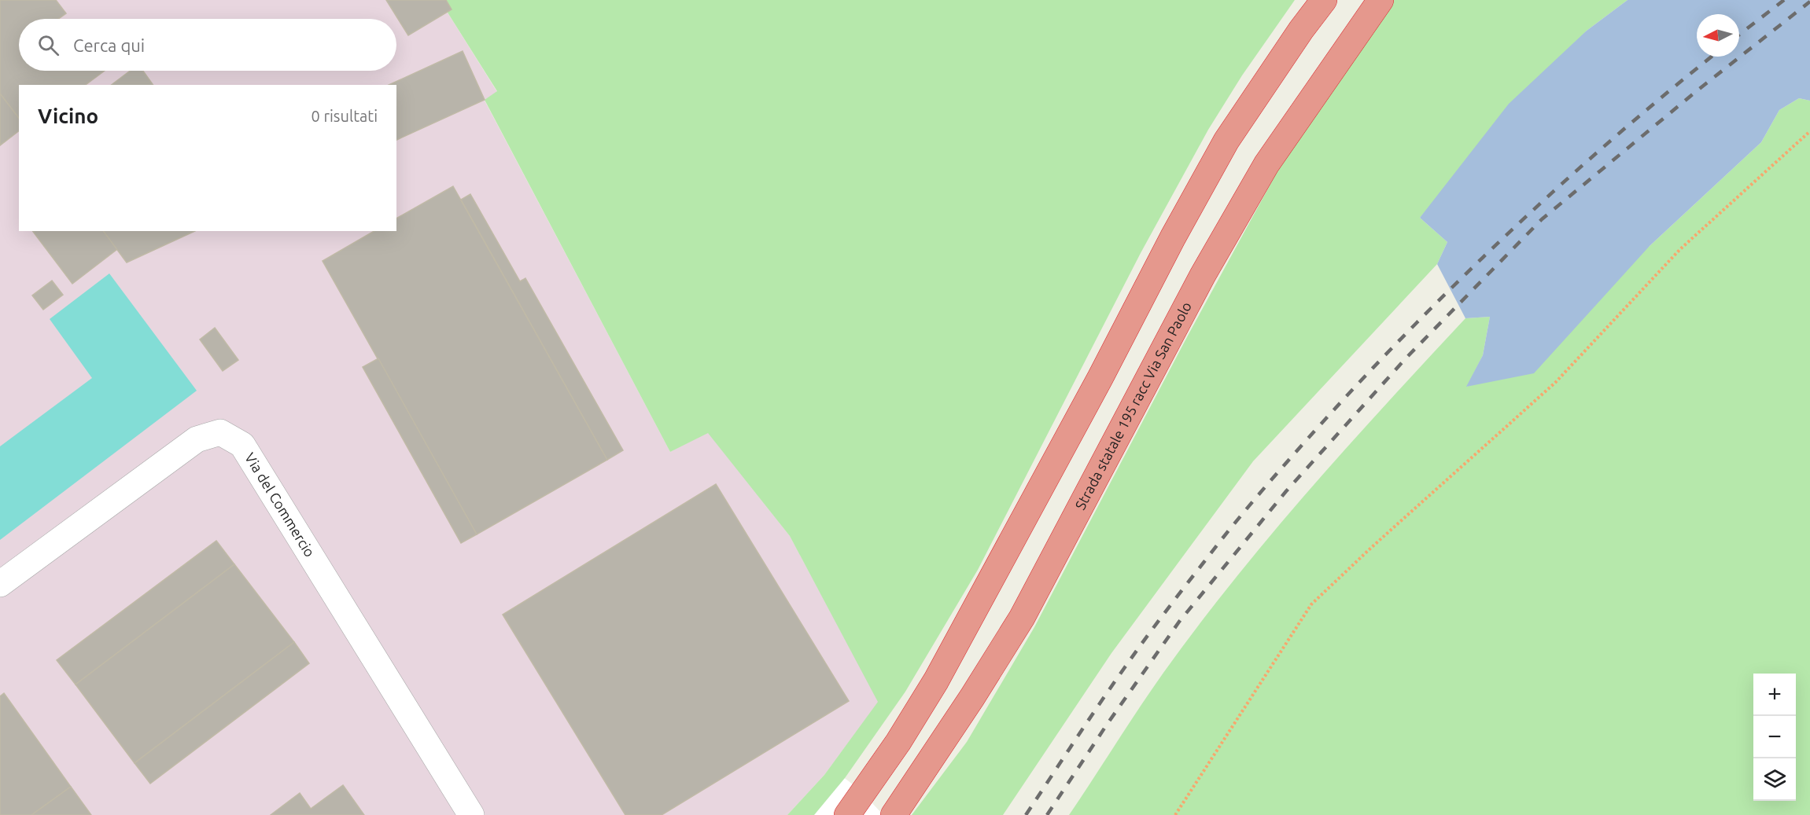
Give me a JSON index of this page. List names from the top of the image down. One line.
{"streets":{"highway":["Strada statale 195 racc Via San Paolo"],"street":["Via del Commercio"]},"north":"left","page":{"search":"Cerca qui","heading":["Vicino","0 risultati"],"map_buttons":["+","−"]}}
